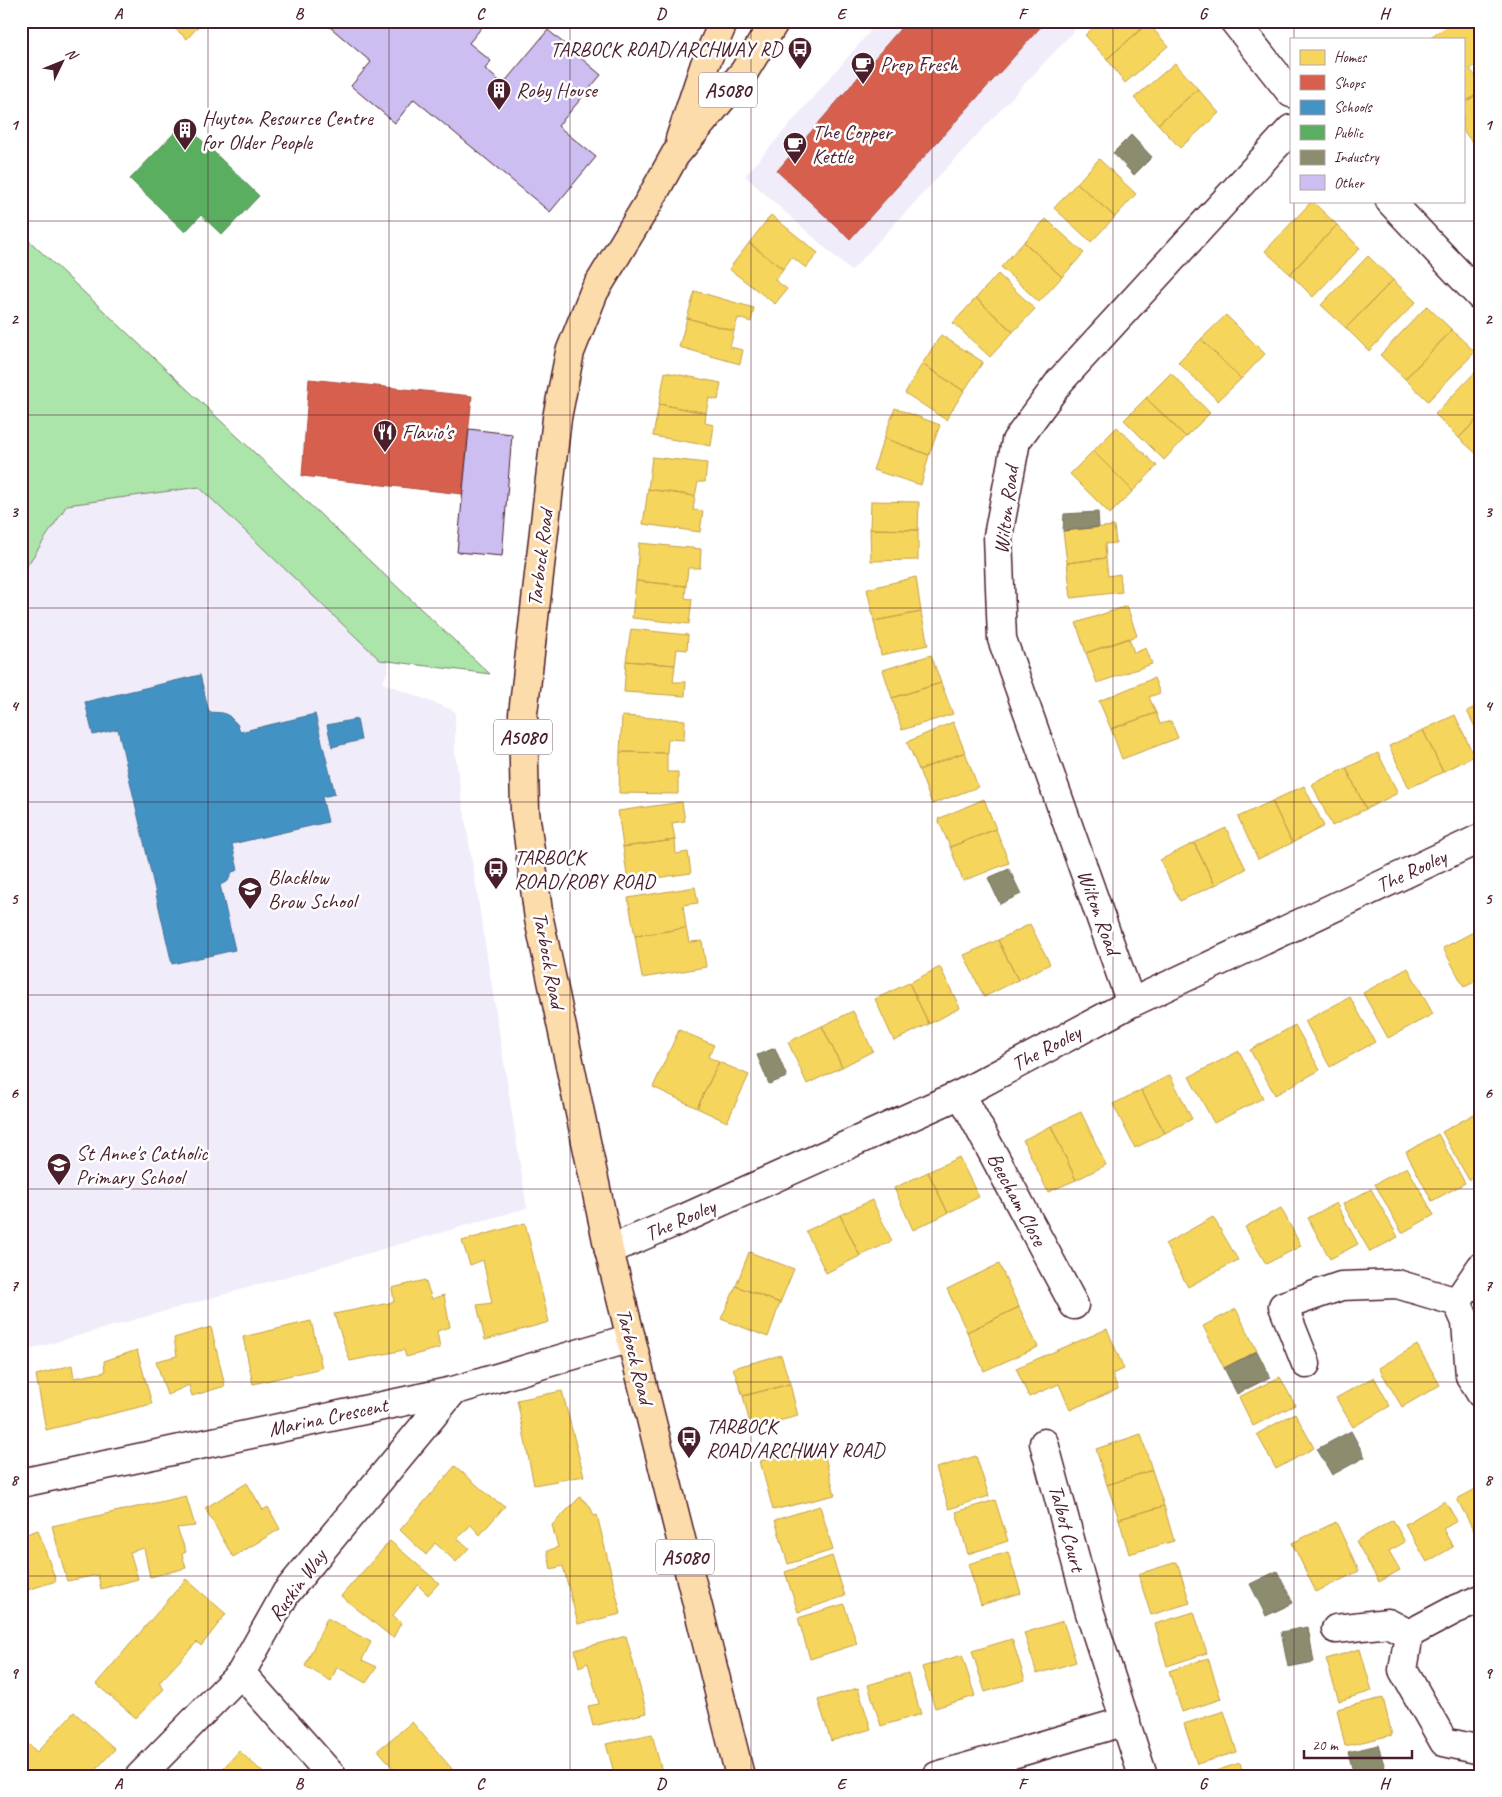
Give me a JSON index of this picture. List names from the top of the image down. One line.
{"streets":{"main road":["A5080","Tarbock Road"],"street":["Wilton Road","The Rooley","Beecham Close","Marina Crescent","Talbot Court","Ruskin Way"]},"crossings":[["Wilton Road","The Rooley"],["Tarbock Road","The Rooley"],["Tarbock Road","Marina Crescent"],["The Rooley","Beecham Close"],["Marina Crescent","Ruskin Way"]],"places":{"bus stop":["TARBOCK ROAD/ARCHWAY RD","TARBOCK ROAD/ROBY ROAD","TARBOCK ROAD/ARCHWAY ROAD"],"cafe":["Prep Fresh","The Copper Kettle"],"building":["Roby House","Huyton Resource Centre for Older People"],"restaurant":["Flavio's"],"school or university":["Blacklow Brow School","St Anne's Catholic Primary School"]},"legend":["Homes","Shops","Schools","Public","Industry","Other"],"scale_bar":"20 m","north":"top right","grid":{"columns":["A","B","C","D","E","F","G","H"],"rows":["1","2","3","4","5","6","7","8","9"]}}
